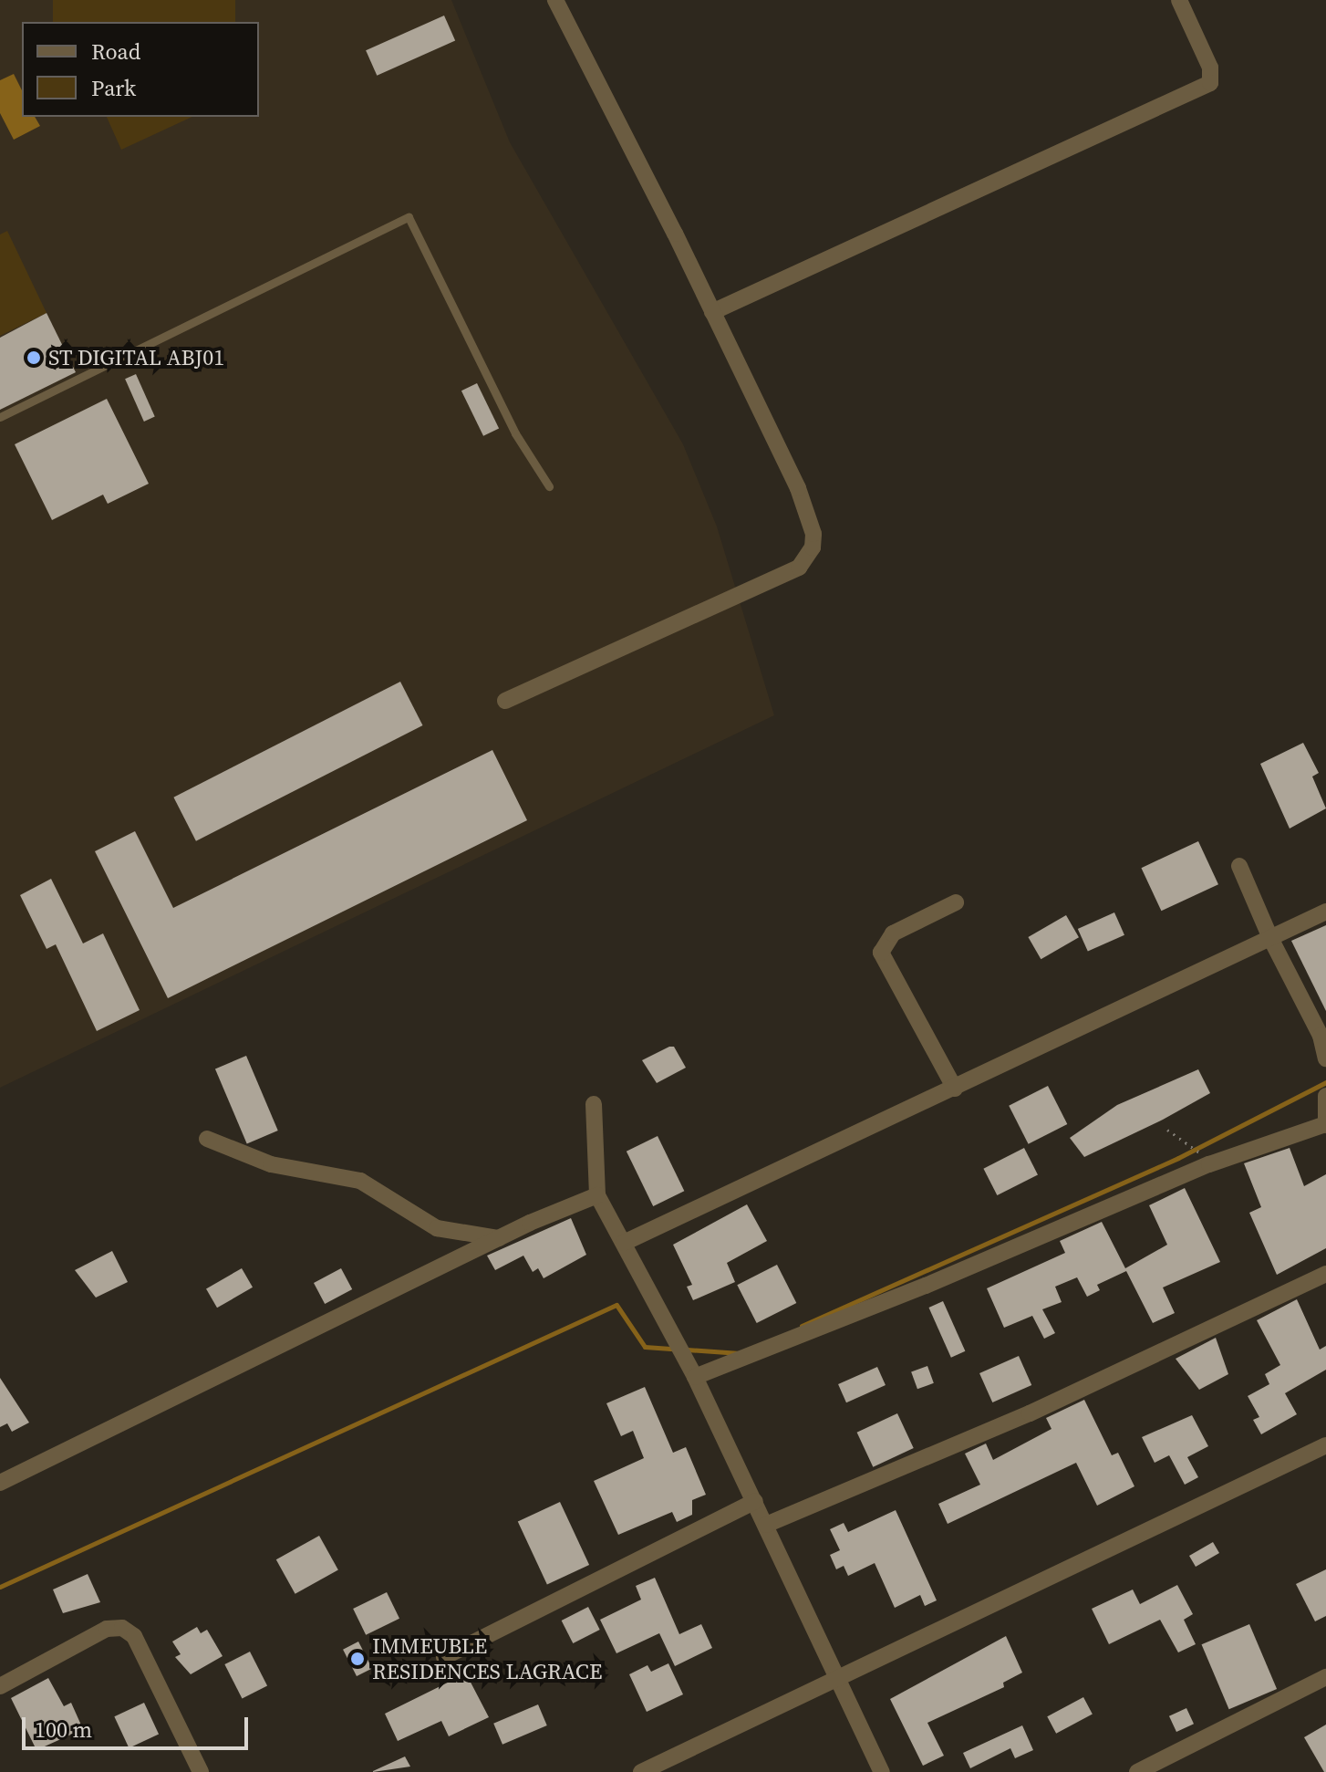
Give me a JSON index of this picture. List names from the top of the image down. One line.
{"places":["ST DIGITAL ABJ01","IMMEUBLE RESIDENCES LAGRACE"],"legend":["Road","Park"],"scale_bar":"100 m"}
